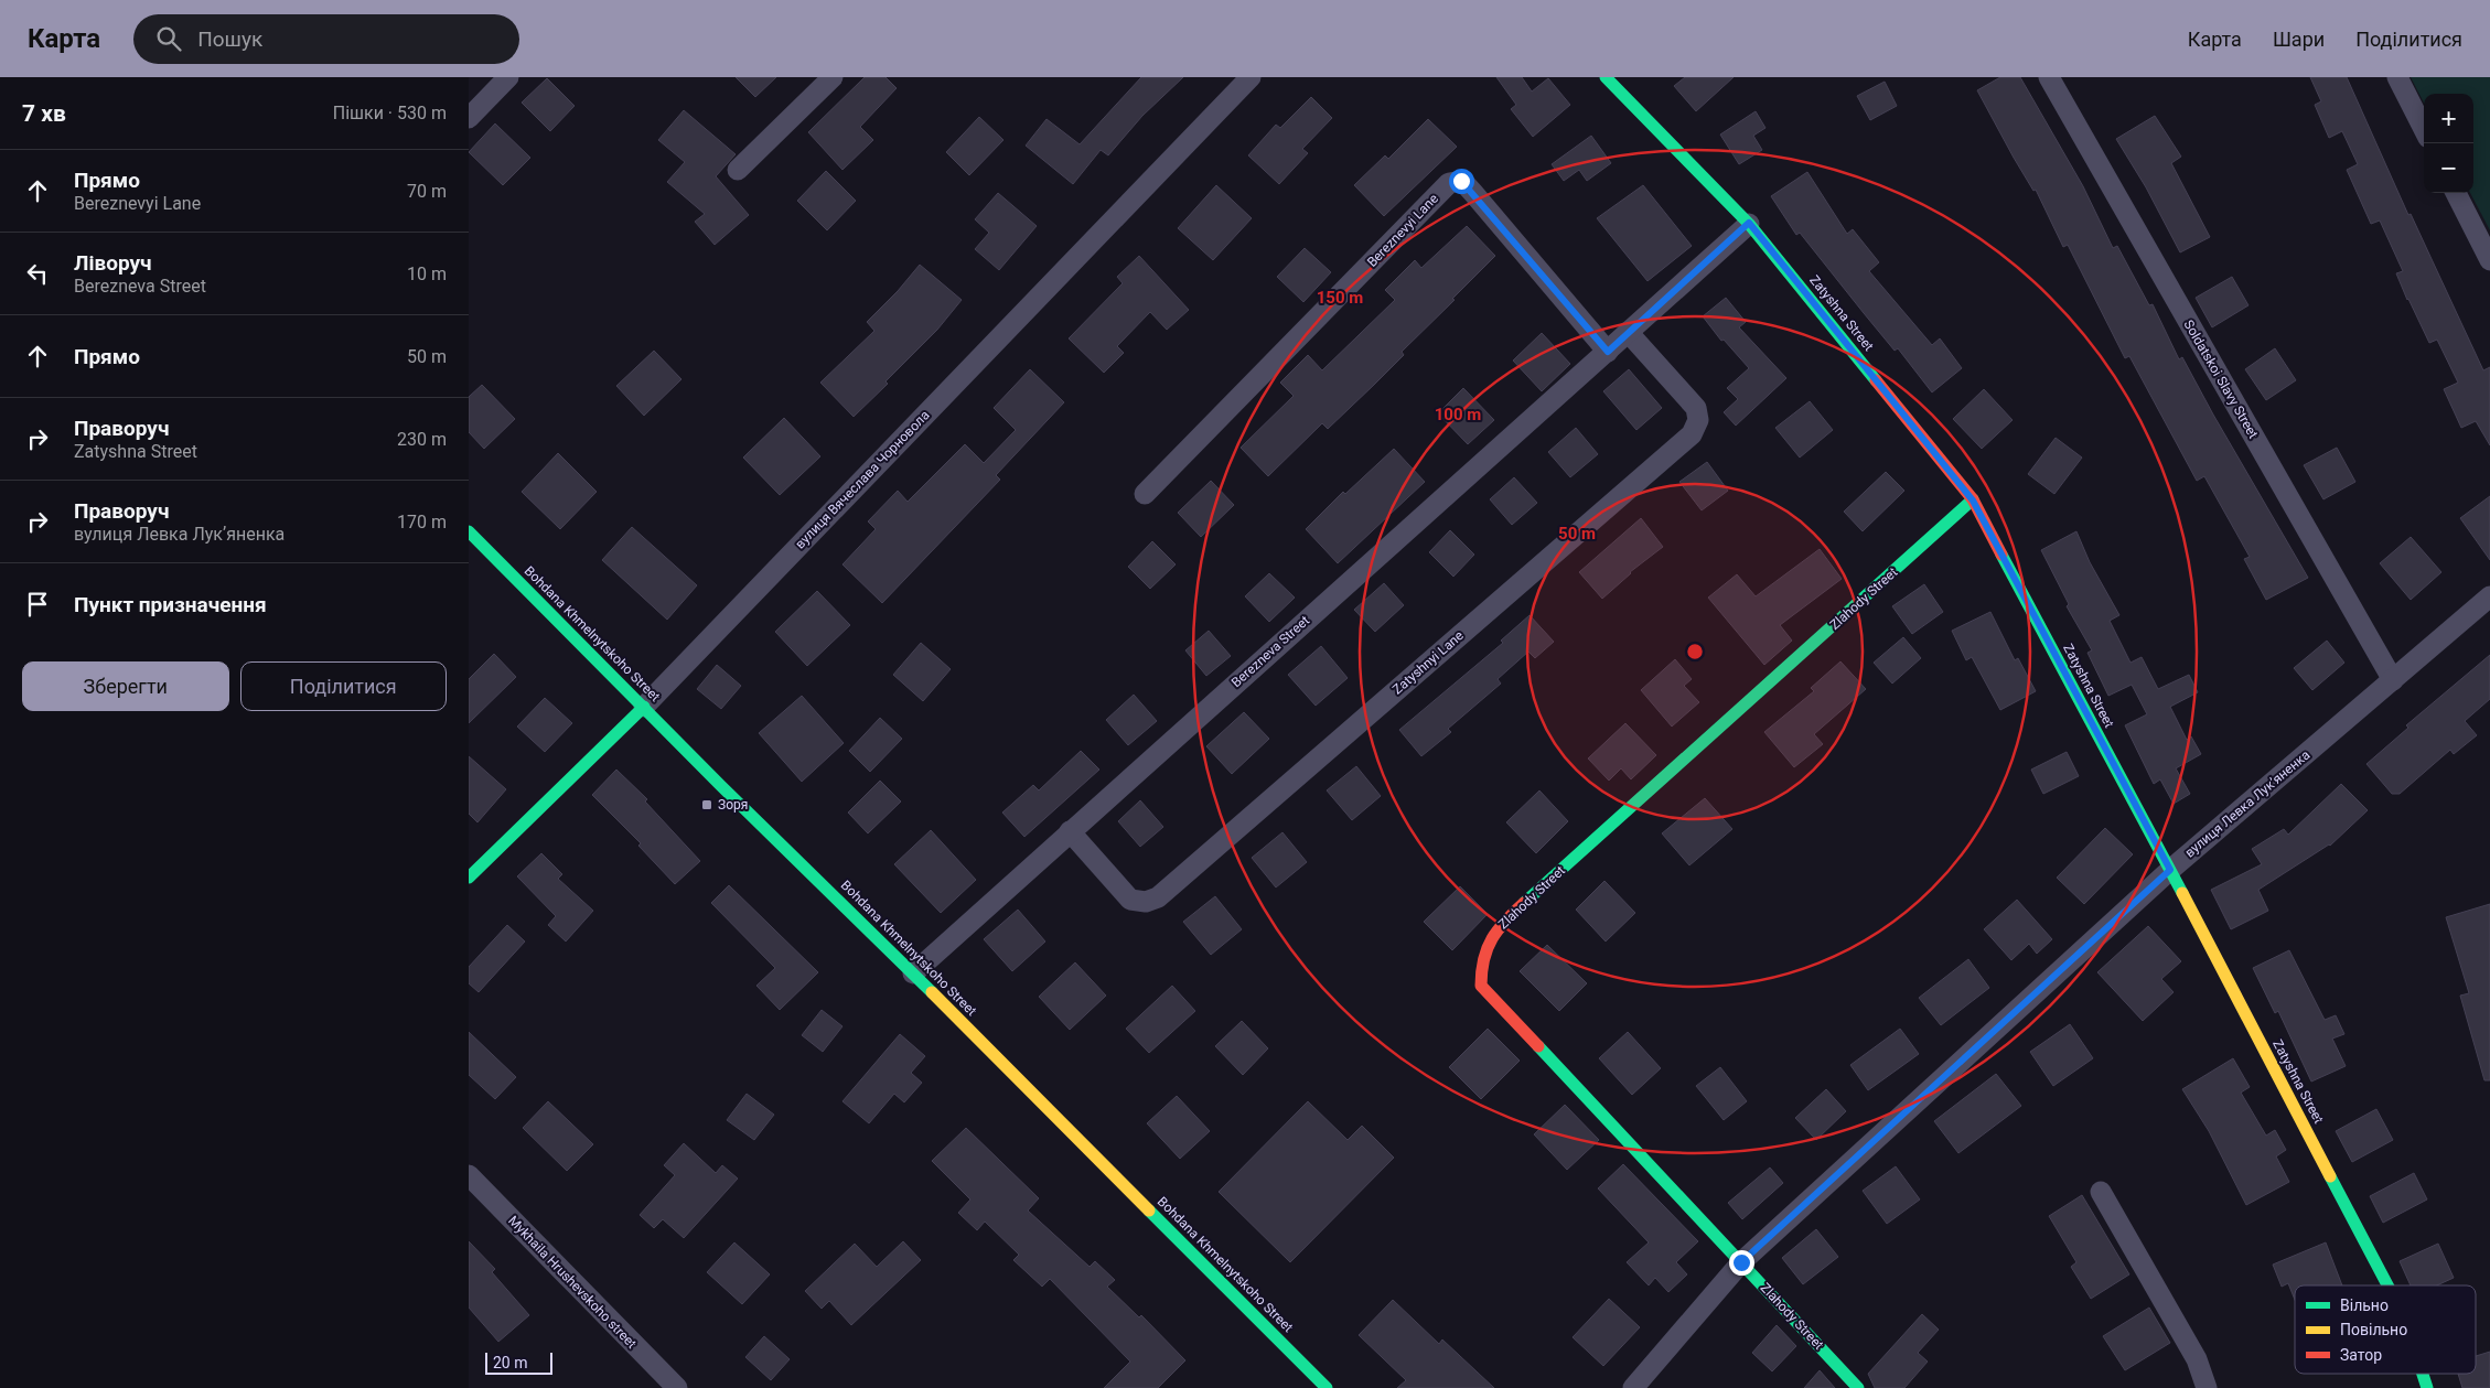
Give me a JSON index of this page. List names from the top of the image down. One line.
{"streets":{"street":["Bereznevyi Lane","Zatyshna Street","Soldatskoi Slavy Street","вулиця Вячеслава Чорновола","Zlahody Street","Bohdana Khmelnytskoho Street","Berezneva Street","Zatyshnyi Lane","вулиця Левка Лукʼяненка","Mykhaila Hrushevskoho street"]},"crossings":[["Bereznevyi Lane","Berezneva Street"],["Zatyshna Street","Zlahody Street"],["Zatyshna Street","Berezneva Street"],["Zatyshna Street","вулиця Левка Лукʼяненка"],["Soldatskoi Slavy Street","вулиця Левка Лукʼяненка"],["вулиця Вячеслава Чорновола","Bohdana Khmelnytskoho Street"],["Zlahody Street","вулиця Левка Лукʼяненка"],["Bohdana Khmelnytskoho Street","Berezneva Street"],["Berezneva Street","Zatyshnyi Lane"]],"places":{"transit":["Зоря"]},"legend":["Вільно","Повільно","Затор"],"scale_bar":"20 m","page":{"header":"Карта","search":"Пошук","nav":["Карта","Шари","Поділитися"],"heading":["7 хв","Пішки · 530 m"],"map_buttons":["+","−"],"list":[["Прямо","Bereznevyi Lane","70 m"],["Ліворуч","Berezneva Street","10 m"],["Прямо","50 m"],["Праворуч","Zatyshna Street","230 m"],["Праворуч","вулиця Левка Лукʼяненка","170 m"],"Пункт призначення"],"buttons":["Зберегти","Поділитися"],"scale":"20 m"},"rings":["150 m","100 m","50 m"]}
